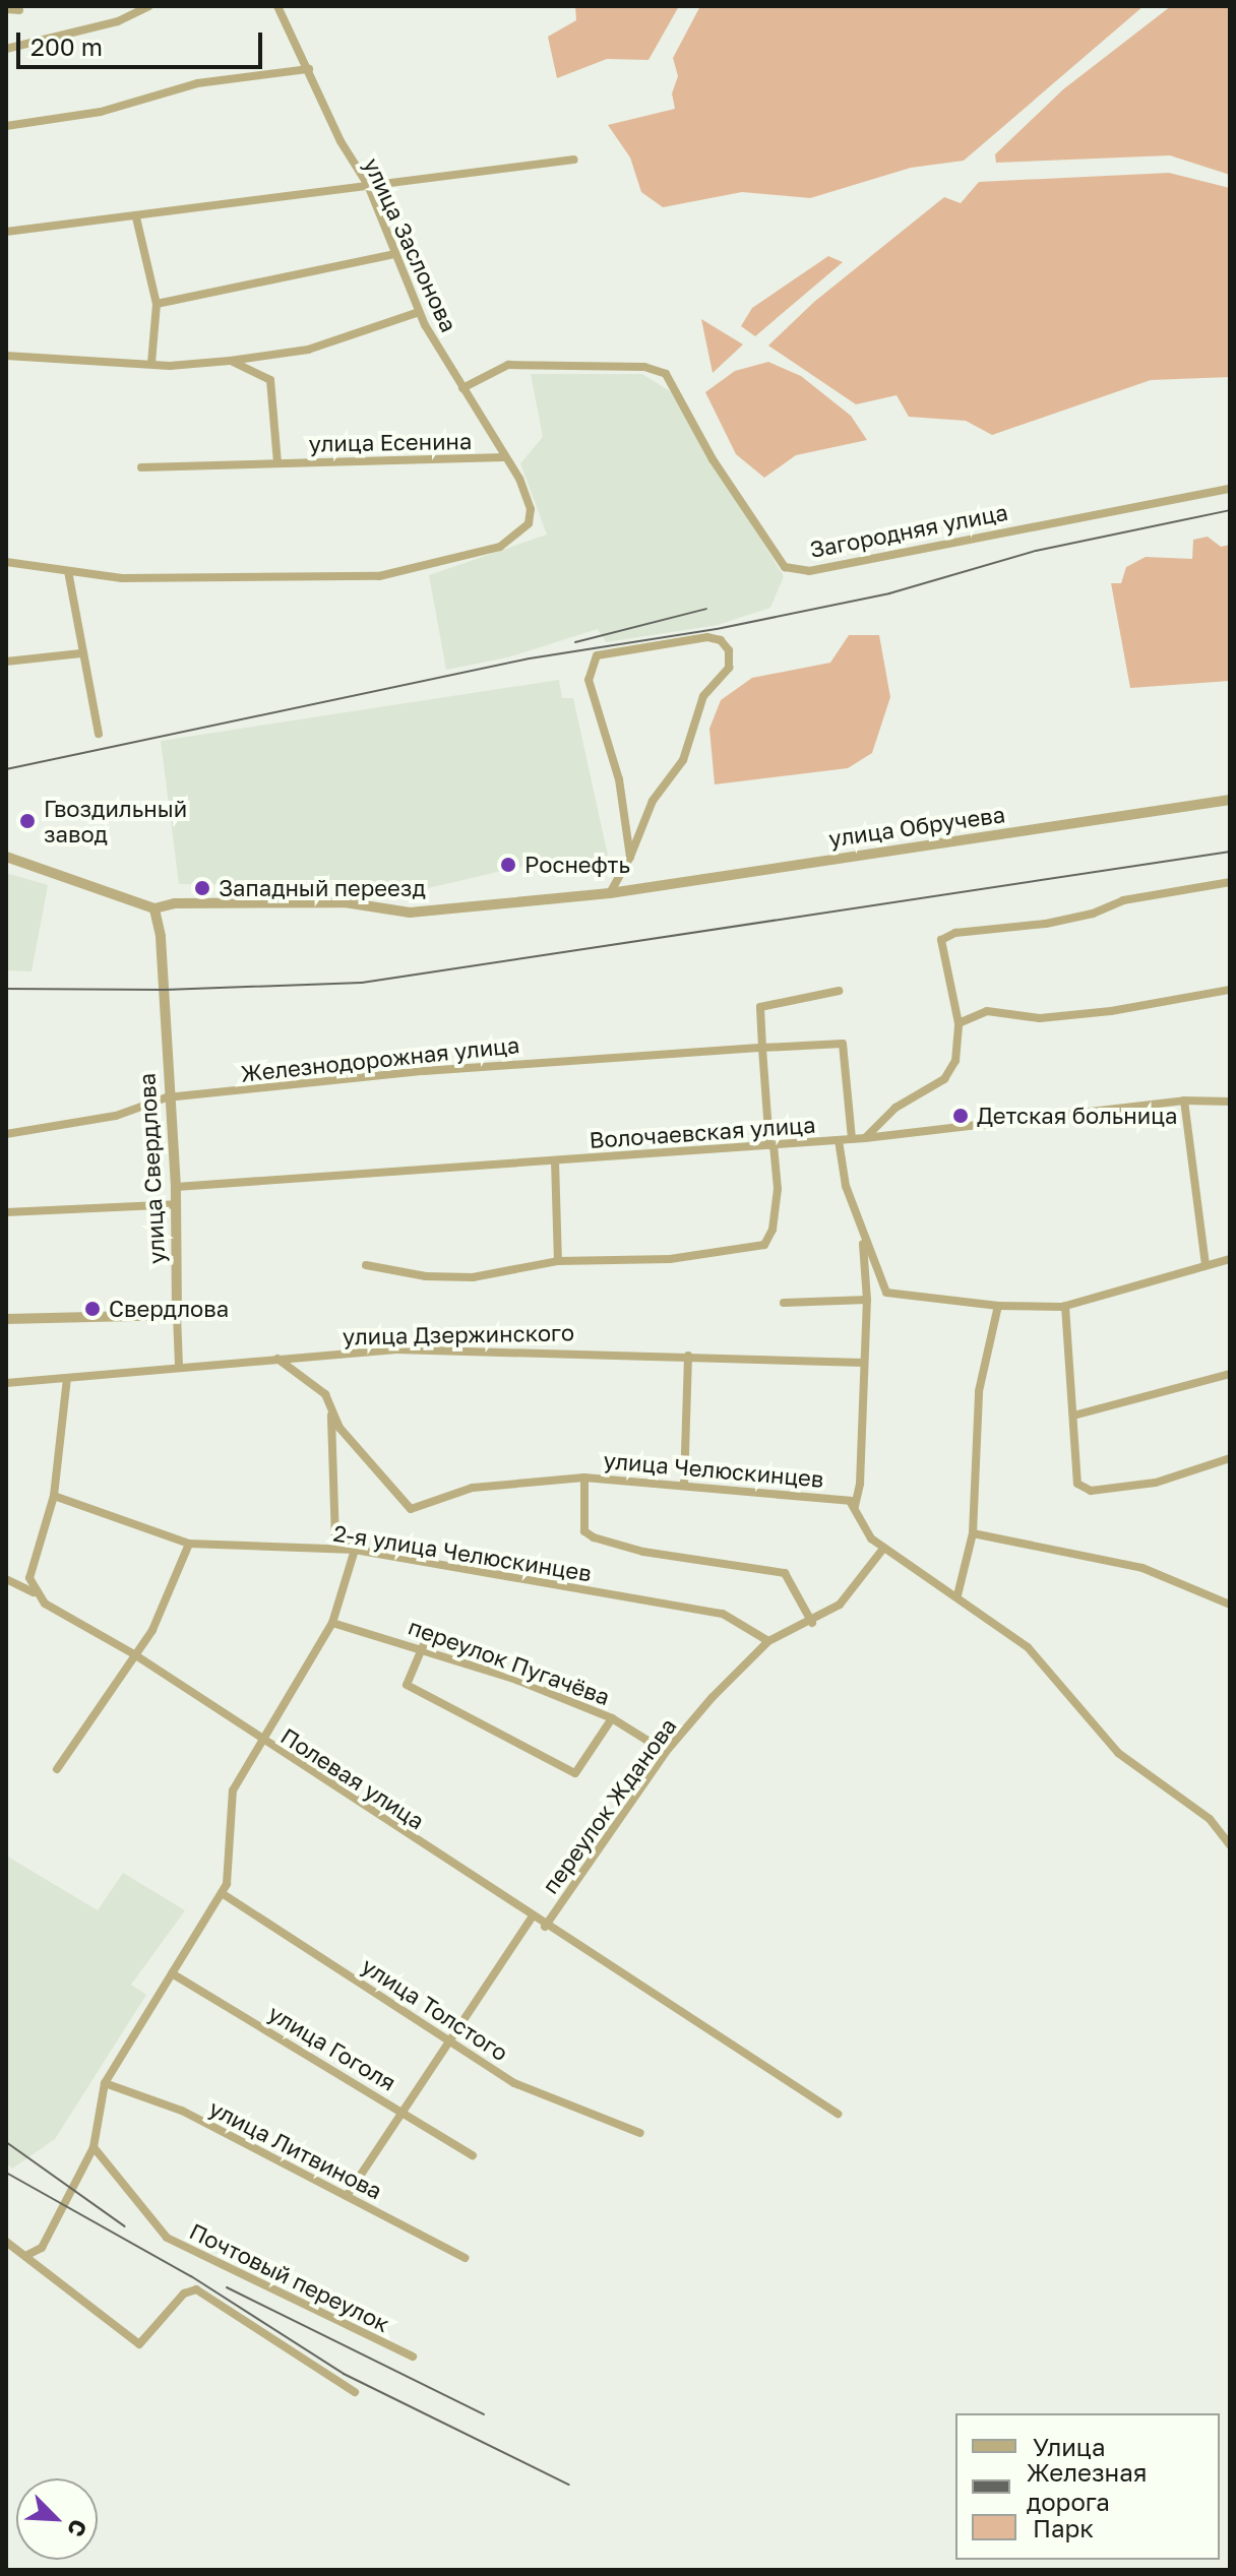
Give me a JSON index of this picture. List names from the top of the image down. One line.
{"streets":{"street":["улица Заслонова","улица Есенина","Загородняя улица","улица Обручева","Железнодорожная улица","Волочаевская улица","улица Свердлова","улица Дзержинского","улица Челюскинцев","2-я улица Челюскинцев","переулок Пугачёва","Полевая улица","переулок Жданова","улица Толстого","улица Гоголя","улица Литвинова","Почтовый переулок"]},"crossings":[["улица Заслонова","улица Есенина"],["улица Заслонова","Загородняя улица"],["улица Обручева","улица Свердлова"],["Железнодорожная улица","Волочаевская улица"],["Железнодорожная улица","улица Свердлова"],["Волочаевская улица","улица Свердлова"],["улица Дзержинского","улица Челюскинцев"],["2-я улица Челюскинцев","переулок Жданова"],["переулок Пугачёва","переулок Жданова"],["Полевая улица","переулок Жданова"]],"places":["Гвоздильный завод","Роснефть","Западный переезд","Детская больница","Свердлова"],"legend":["Улица","Железная дорога","Парк"],"scale_bar":"200 m","north":"bottom right"}
